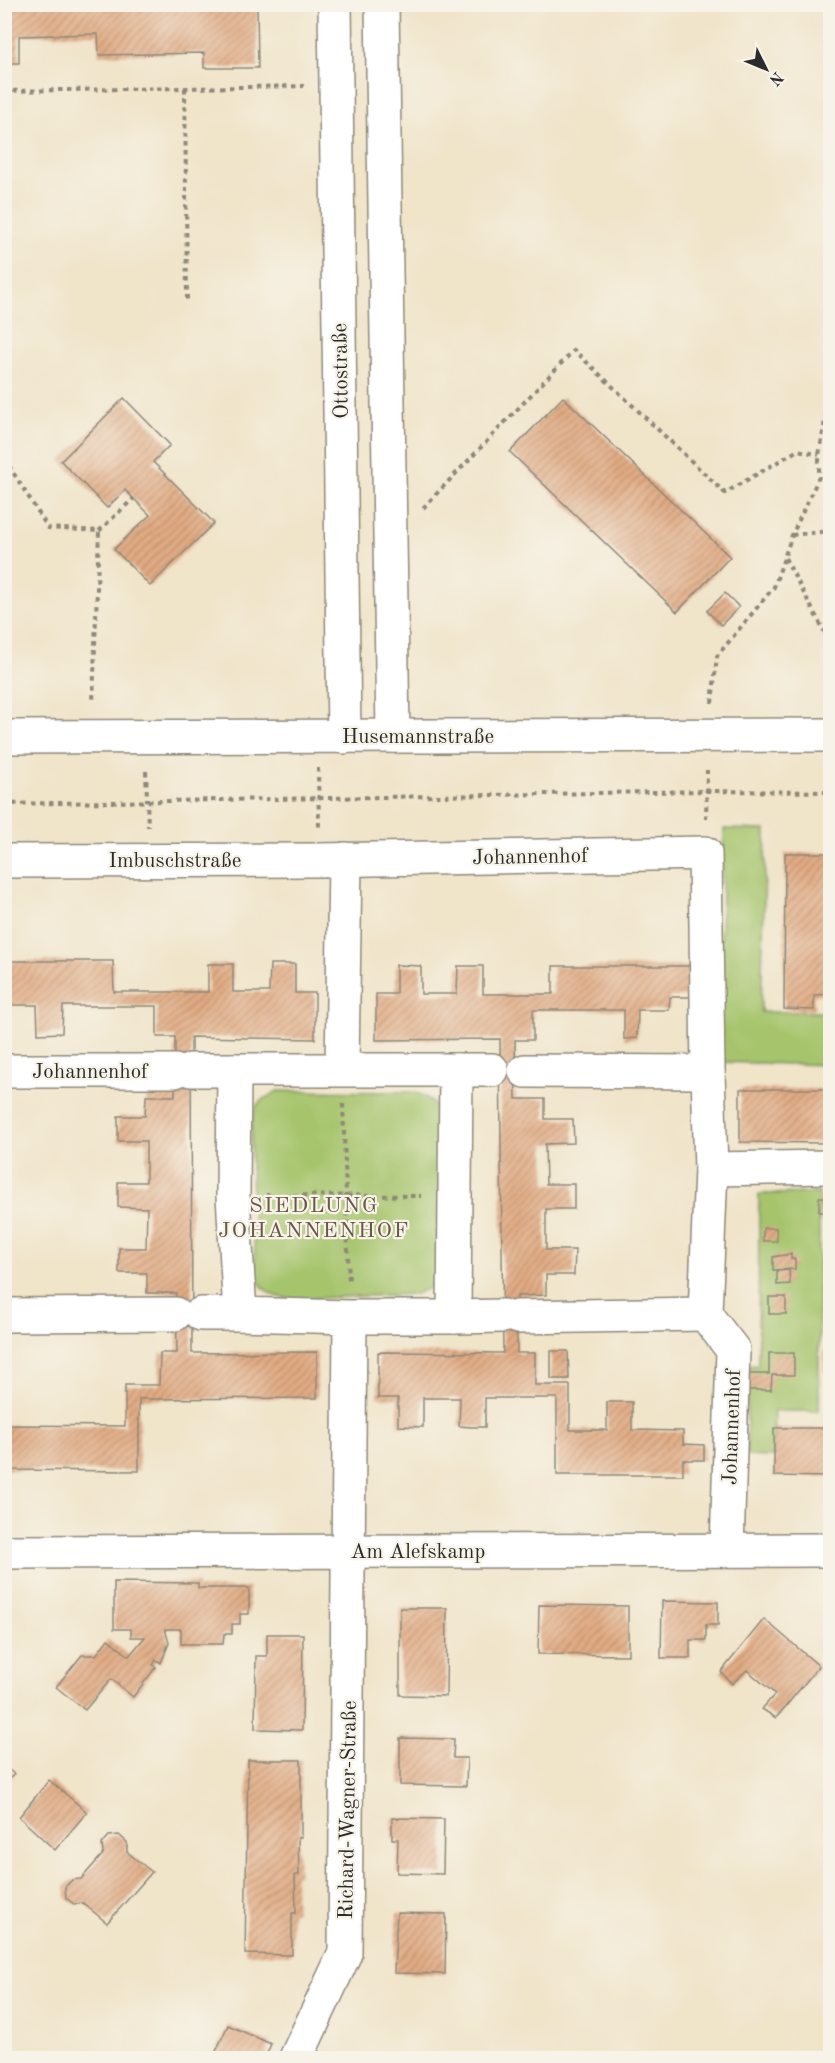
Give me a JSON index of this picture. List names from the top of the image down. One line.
{"streets":{"street":["Ottostraße","Husemannstraße","Johannenhof","Imbuschstraße","Am Alefskamp","Richard-Wagner-Straße"]},"crossings":[["Ottostraße","Husemannstraße"],["Johannenhof","Imbuschstraße"],["Johannenhof","Am Alefskamp"],["Am Alefskamp","Richard-Wagner-Straße"]],"districts":["SIEDLUNG JOHANNENHOF"],"north":"bottom right"}
